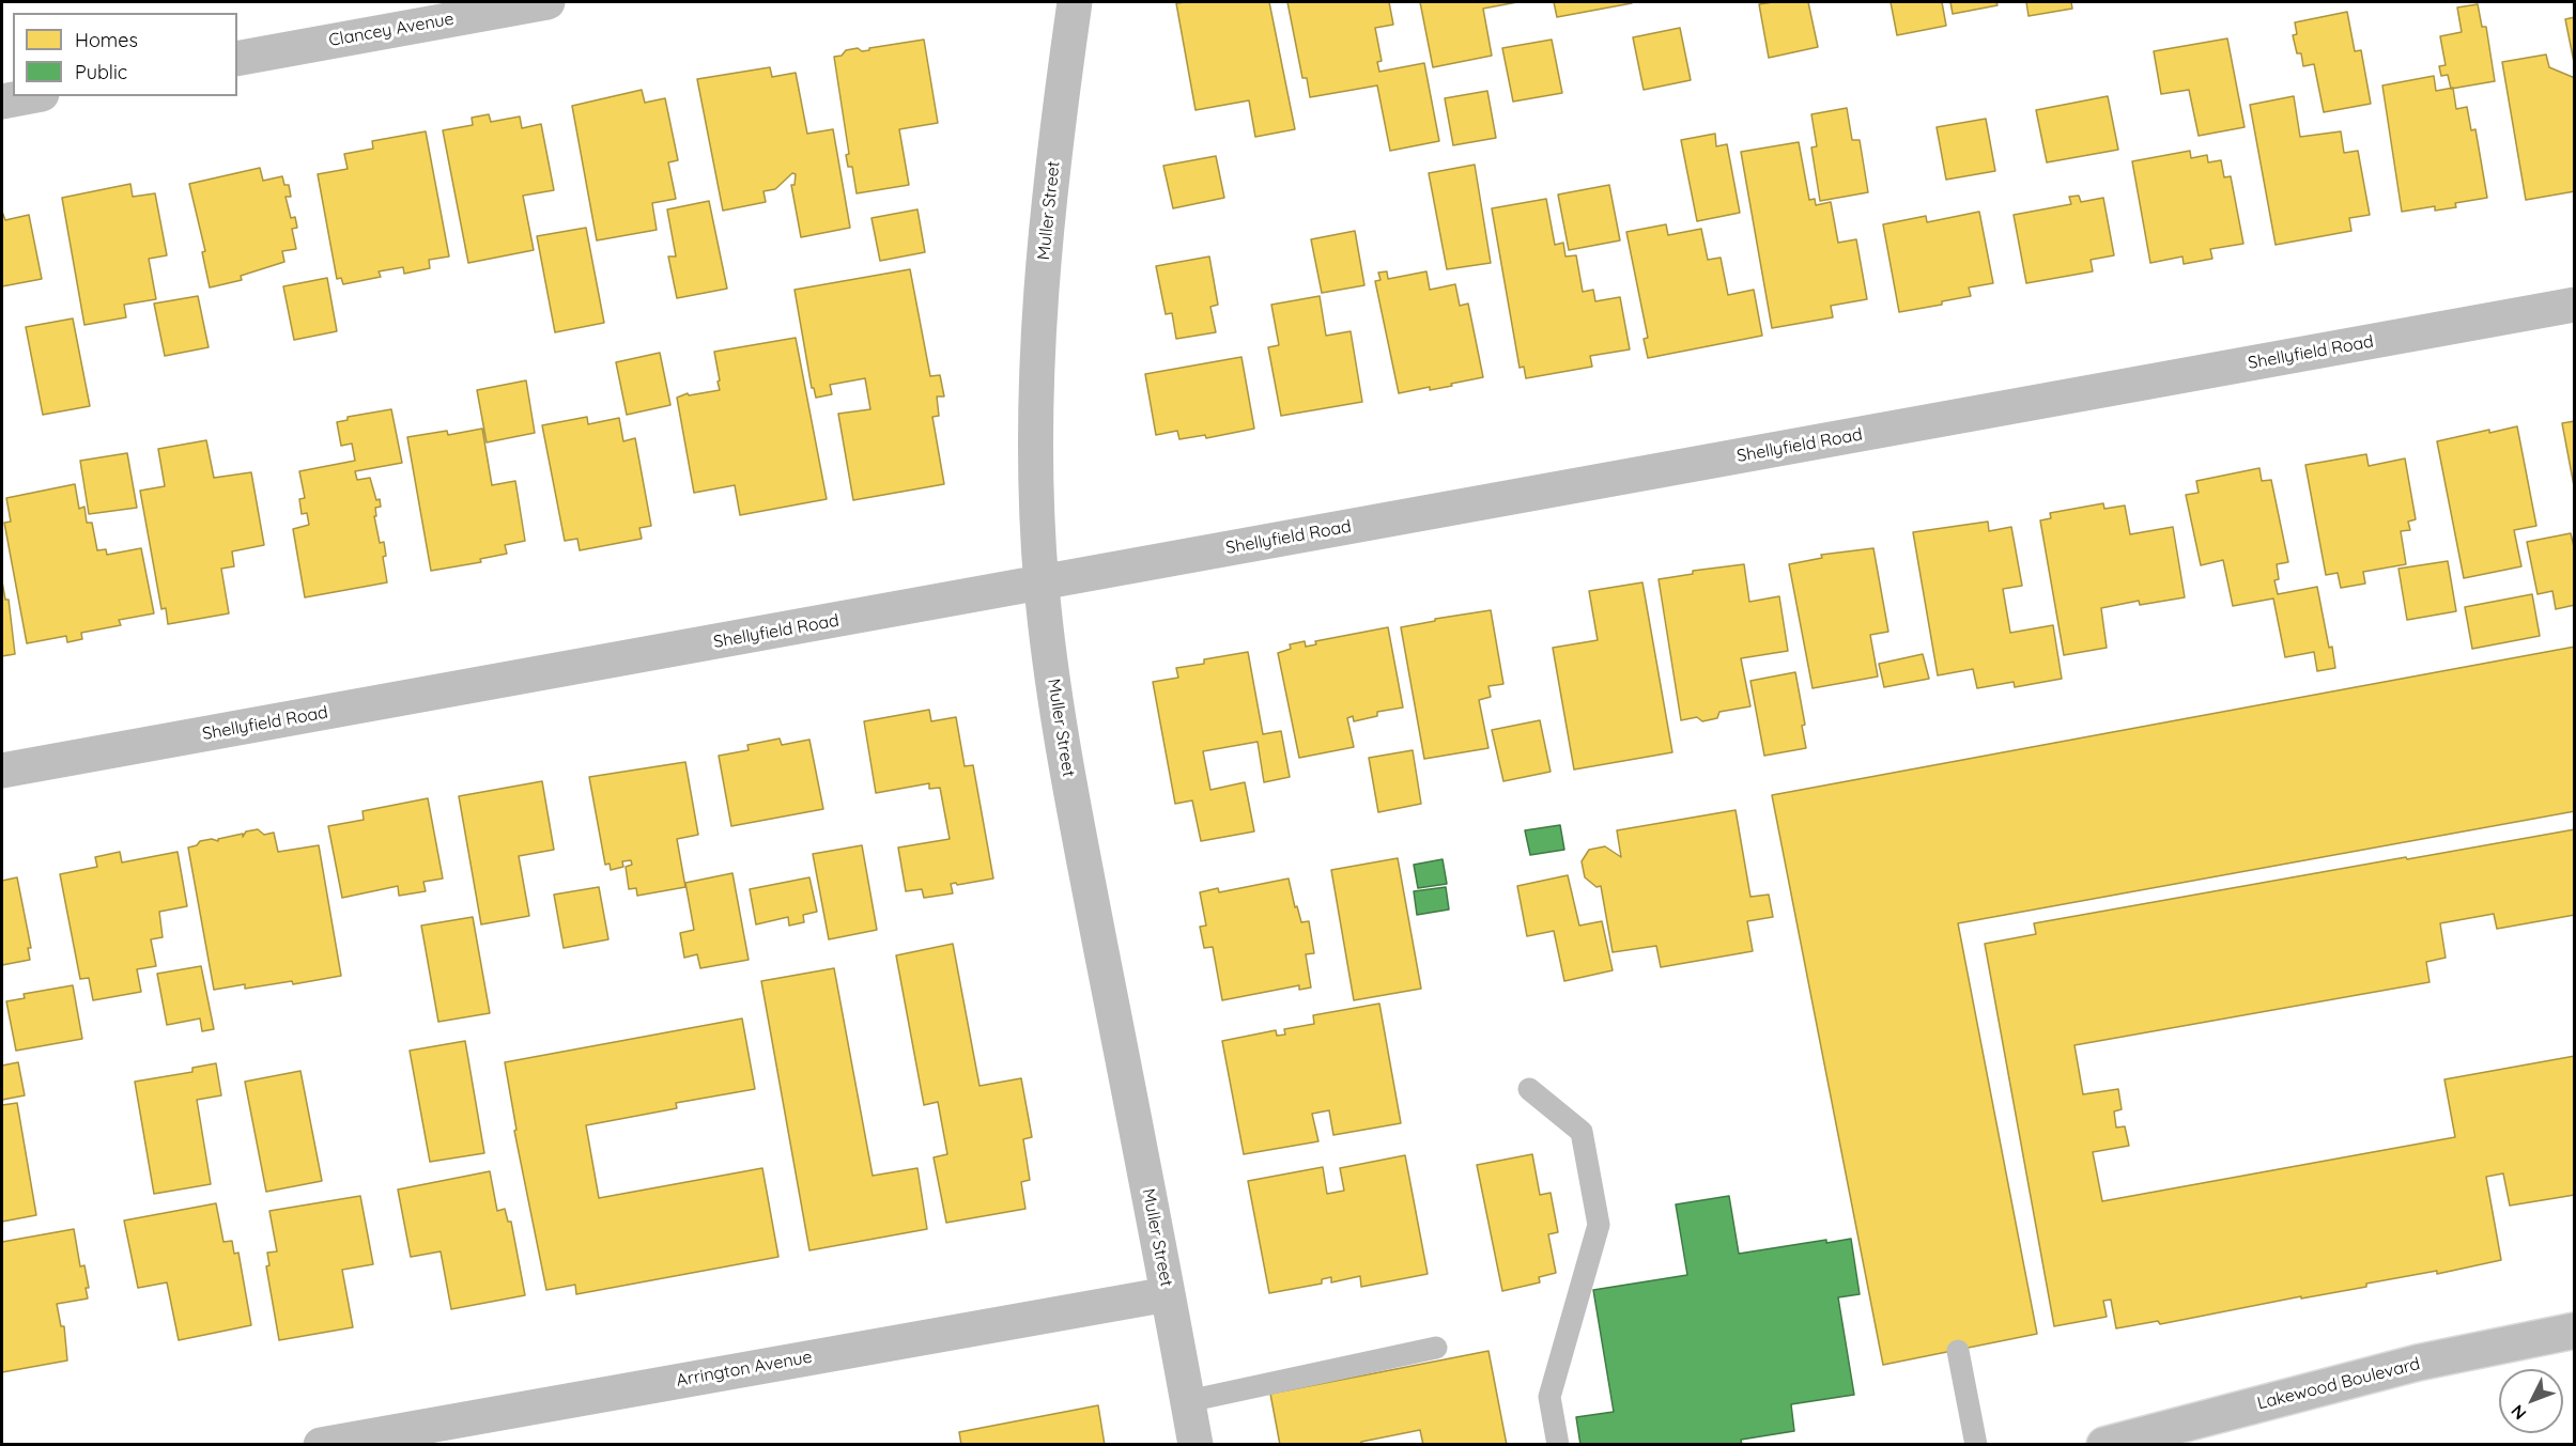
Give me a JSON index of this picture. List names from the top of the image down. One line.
{"streets":{"street":["Clancey Avenue","Muller Street","Shellyfield Road","Arrington Avenue","Lakewood Boulevard"]},"crossings":[["Muller Street","Shellyfield Road"],["Muller Street","Arrington Avenue"]],"legend":["Homes","Public"],"north":"bottom left"}
